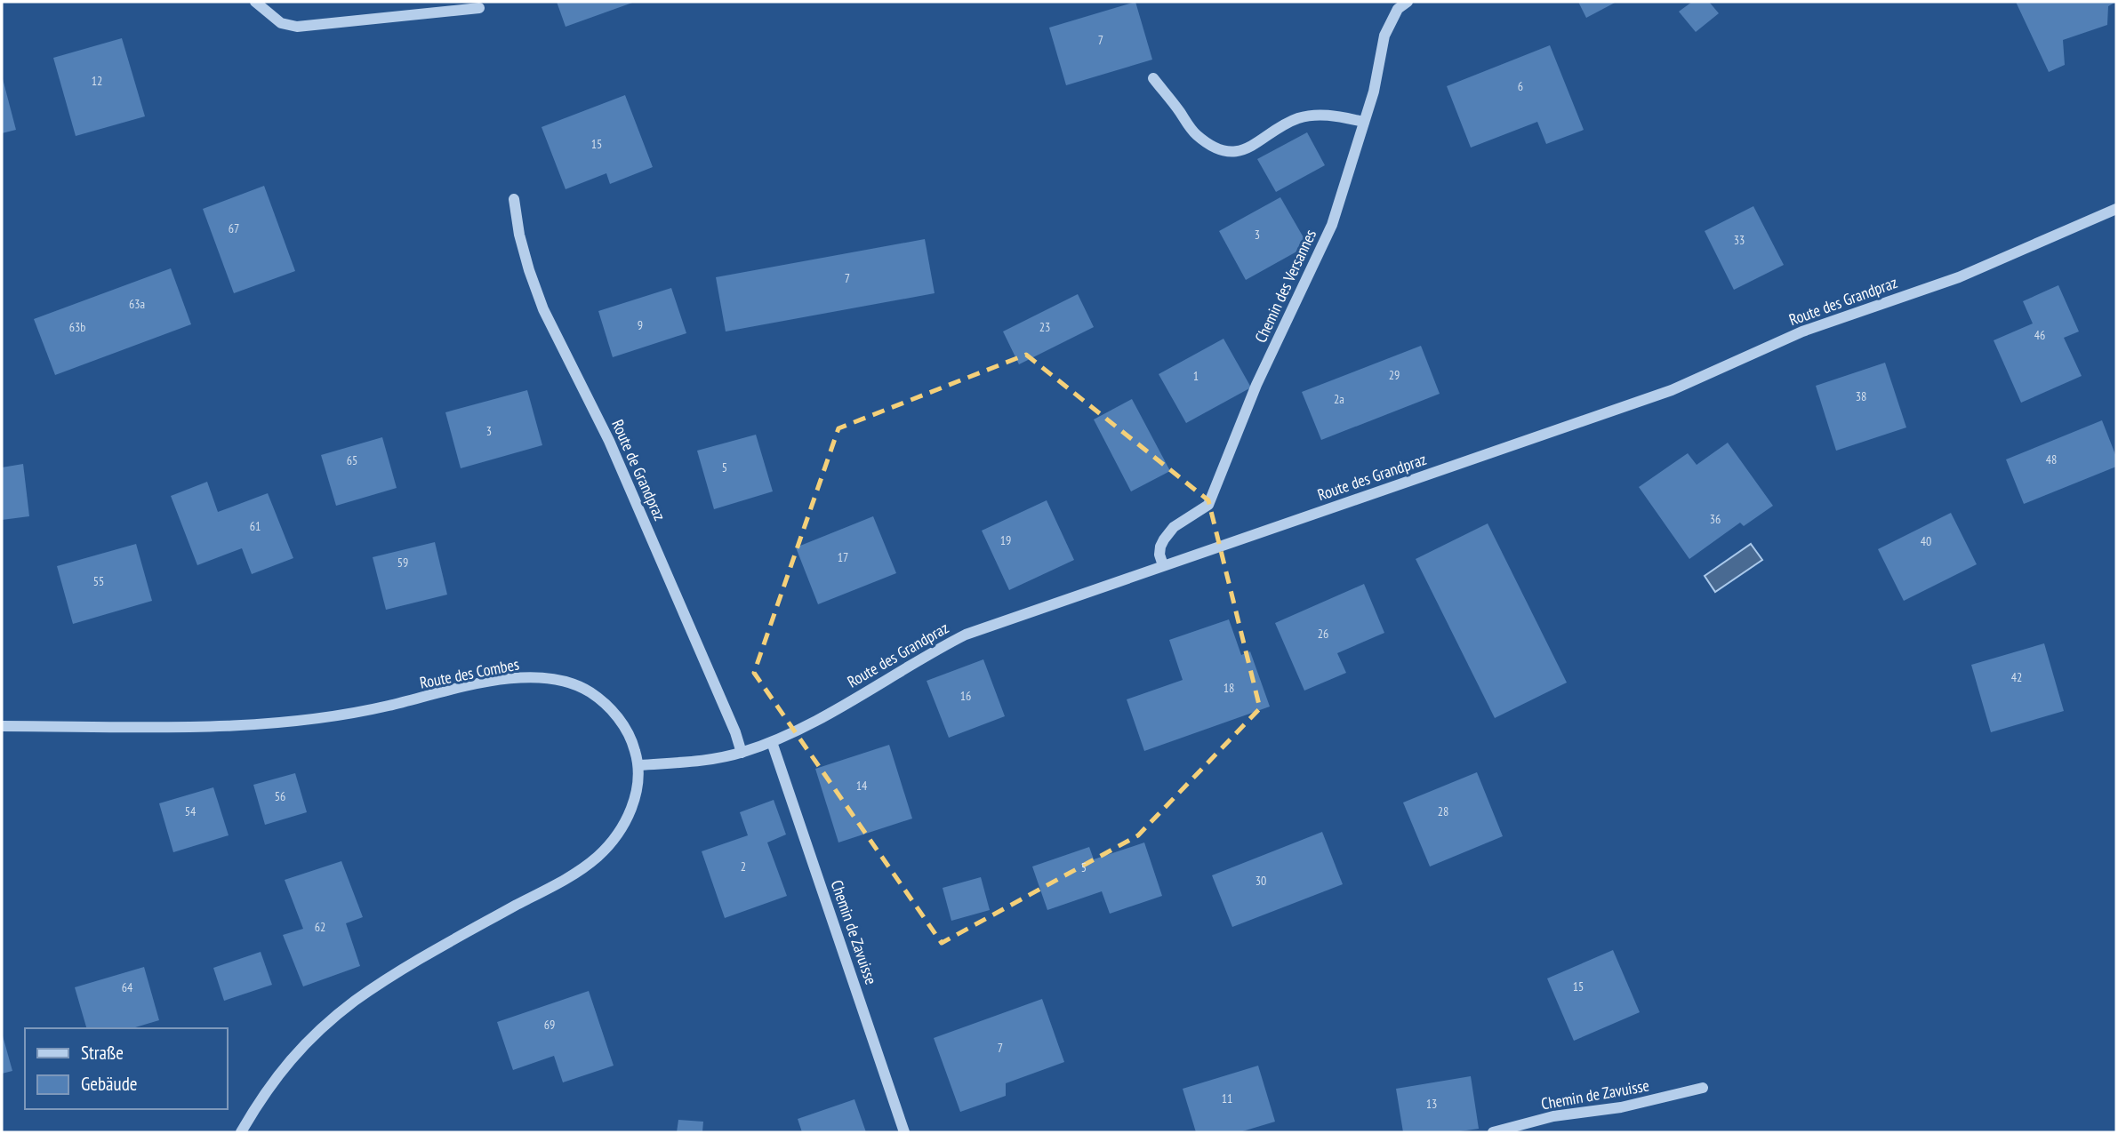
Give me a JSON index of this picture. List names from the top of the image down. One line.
{"streets":{"street":["Chemin des Versannes","Route des Grandpraz","Route de Grandpraz","Route des Combes","Chemin de Zavuisse"]},"crossings":[["Chemin des Versannes","Route des Grandpraz"],["Route des Grandpraz","Route de Grandpraz"],["Route des Grandpraz","Route des Combes"],["Route des Grandpraz","Chemin de Zavuisse"]],"house_numbers":["7","12","6","15","67","3","33","7","63a","9","63b","23","46","29","1","38","2a","3","48","65","5","36","61","19","40","17","59","55","26","42","18","16","14","56","54","28","2","5","30","62","15","64","69","7","11","13"],"legend":["Straße","Gebäude"]}
